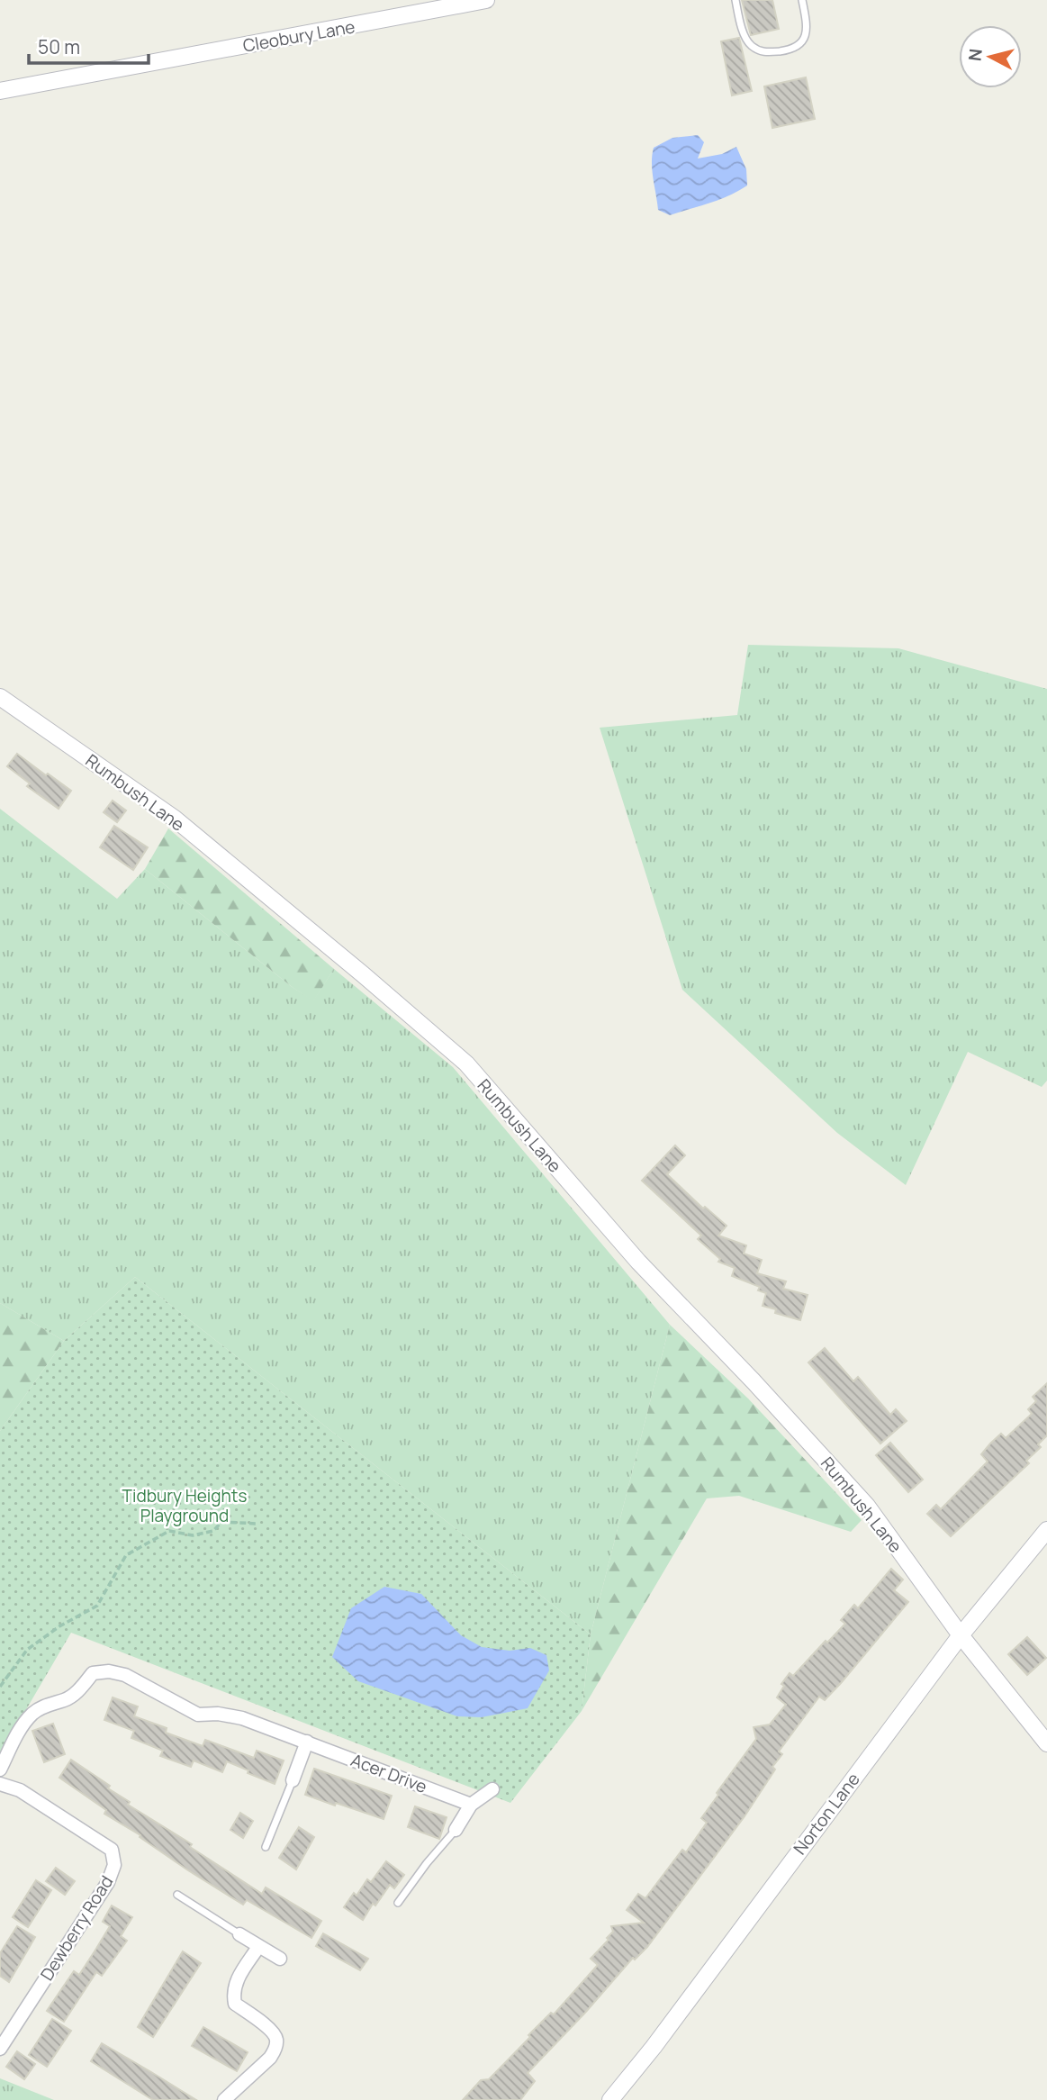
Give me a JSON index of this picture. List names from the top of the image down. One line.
{"streets":{"street":["Cleobury Lane","Rumbush Lane","Acer Drive","Norton Lane","Dewberry Road"]},"crossings":[["Rumbush Lane","Norton Lane"]],"parks":["Tidbury Heights Playground"],"scale_bar":"50 m","north":"left"}
